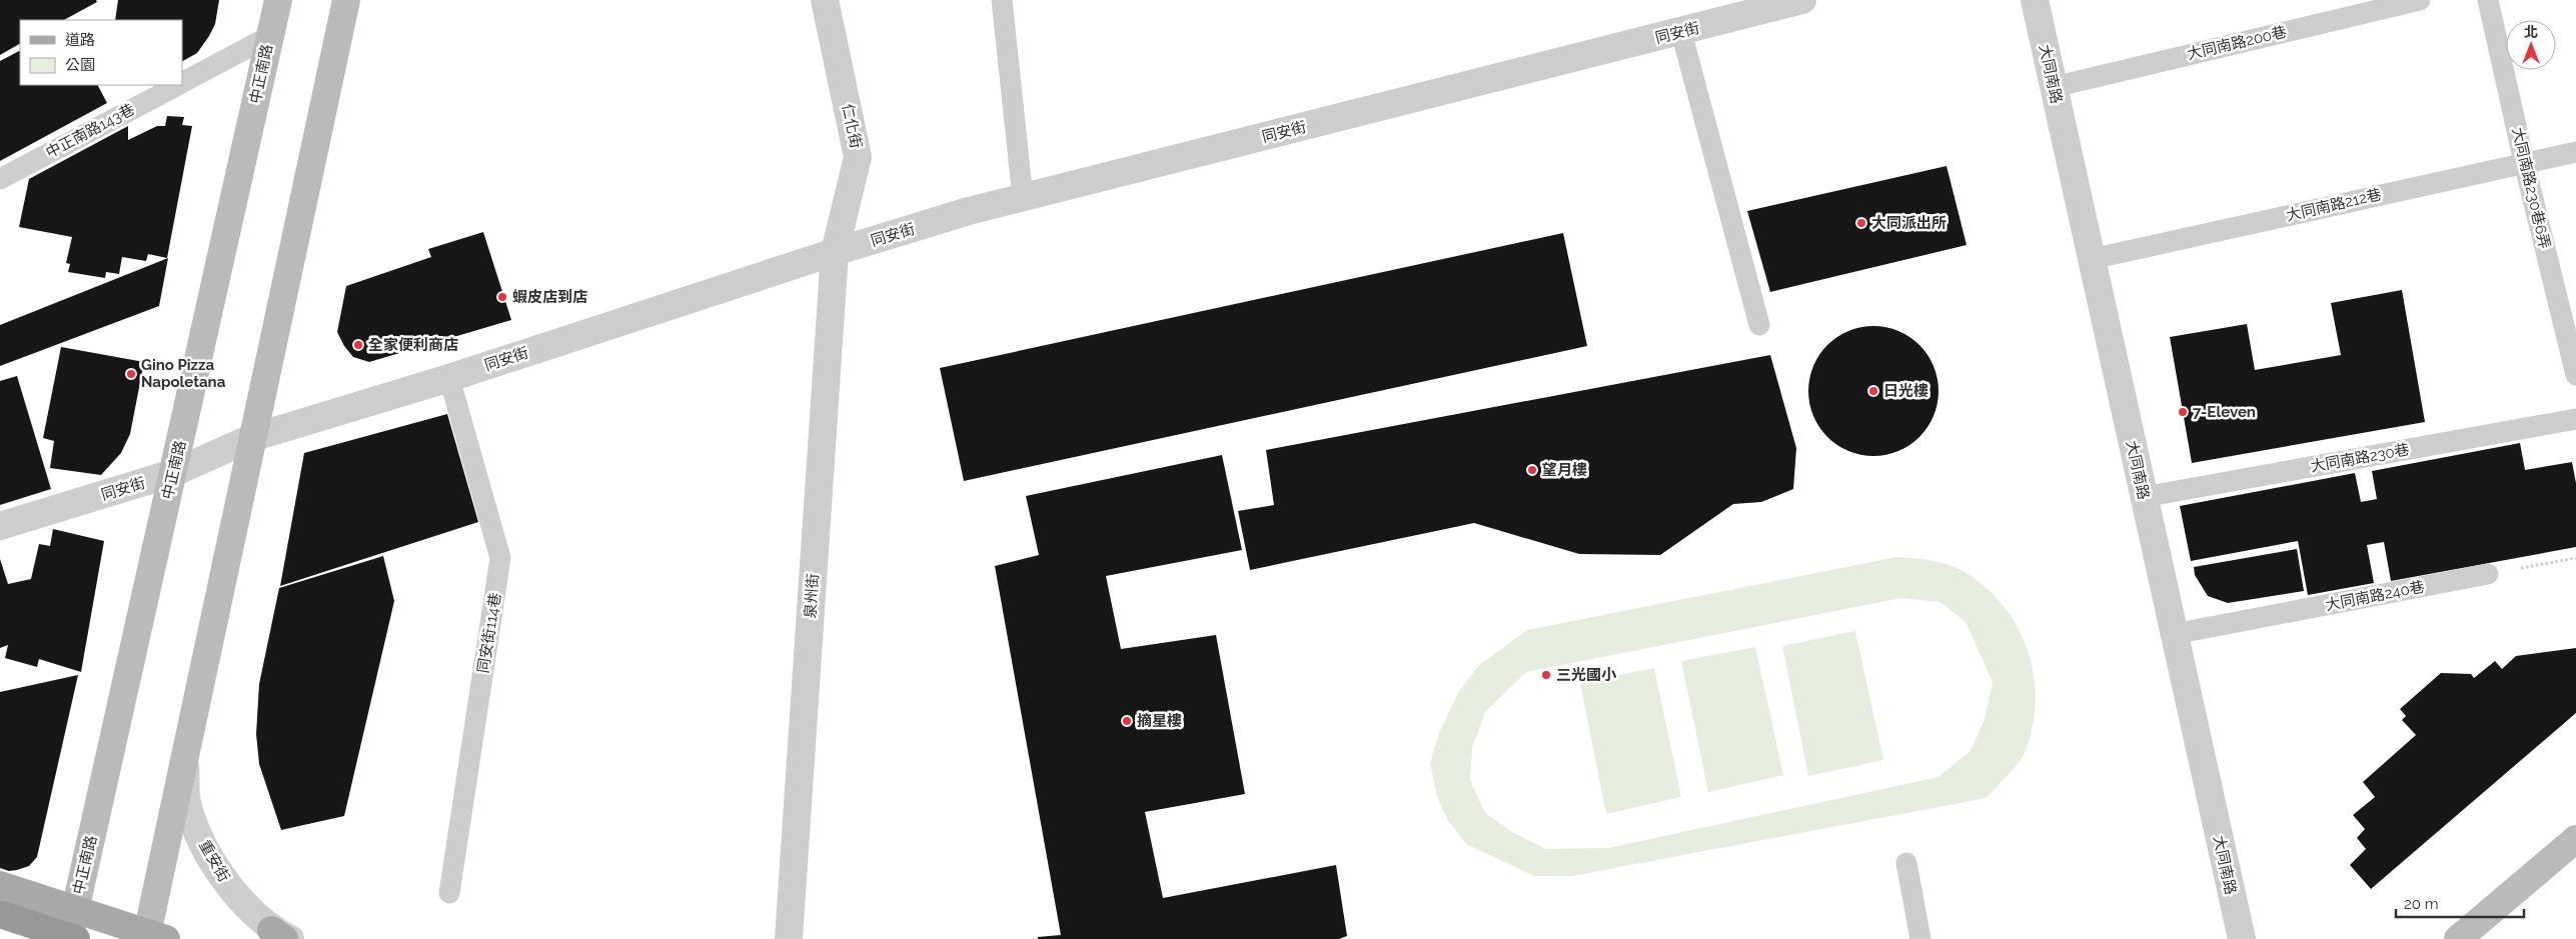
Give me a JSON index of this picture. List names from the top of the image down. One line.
{"streets":{"main road":["中正南路"],"street":["同安街","大同南路","仁化街","泉州街","重安街"],"lane":["大同南路200巷","中正南路143巷","大同南路230巷6弄","大同南路212巷","大同南路230巷","大同南路240巷","同安街114巷"]},"crossings":[["同安街","中正南路"],["同安街","仁化街"],["同安街","泉州街"],["同安街","同安街114巷"],["大同南路200巷","大同南路"],["中正南路","中正南路143巷"],["大同南路","大同南路212巷"],["大同南路","大同南路230巷"],["大同南路","大同南路240巷"],["仁化街","泉州街"],["大同南路230巷6弄","大同南路212巷"]],"places":["大同派出所","蝦皮店到店","全家便利商店","Gino Pizza Napoletana","日光樓","7-Eleven","望月樓","三光國小","摘星樓"],"legend":["道路","公園"],"scale_bar":"20 m","north":"top"}
